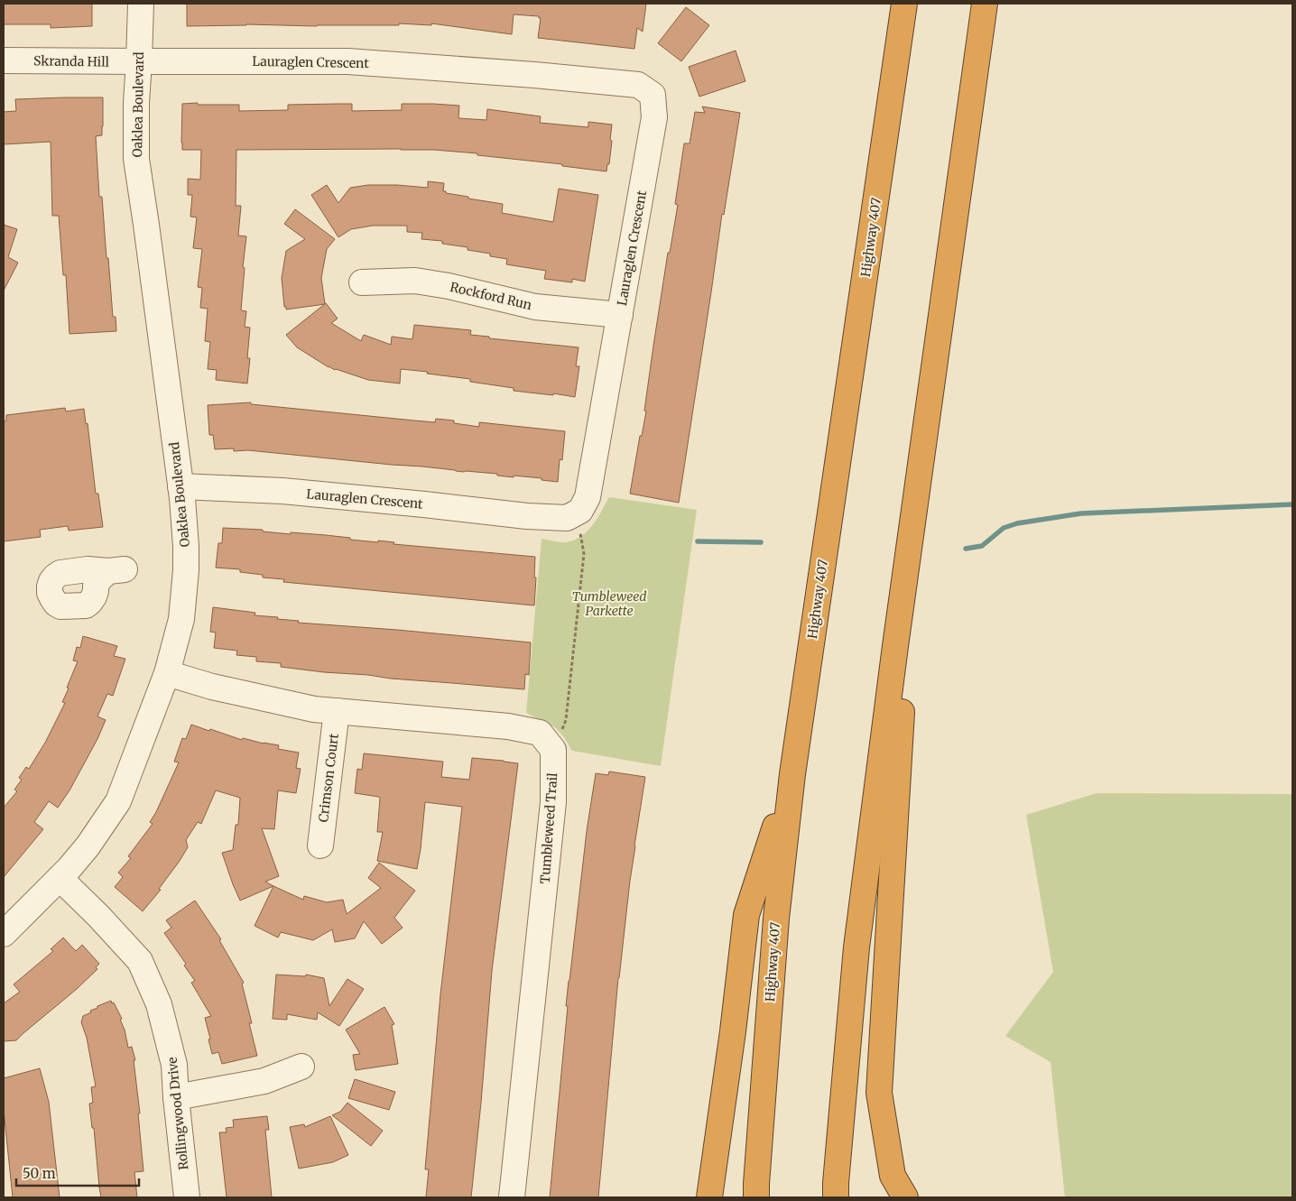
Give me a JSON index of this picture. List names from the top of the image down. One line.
{"streets":{"highway":["Highway 407"],"street":["Skranda Hill","Lauraglen Crescent","Oaklea Boulevard","Rockford Run","Crimson Court","Tumbleweed Trail","Rollingwood Drive"]},"crossings":[["Skranda Hill","Lauraglen Crescent"],["Skranda Hill","Oaklea Boulevard"],["Lauraglen Crescent","Oaklea Boulevard"],["Lauraglen Crescent","Rockford Run"],["Oaklea Boulevard","Rollingwood Drive"]],"parks":["Tumbleweed Parkette"],"scale_bar":"50 m"}
